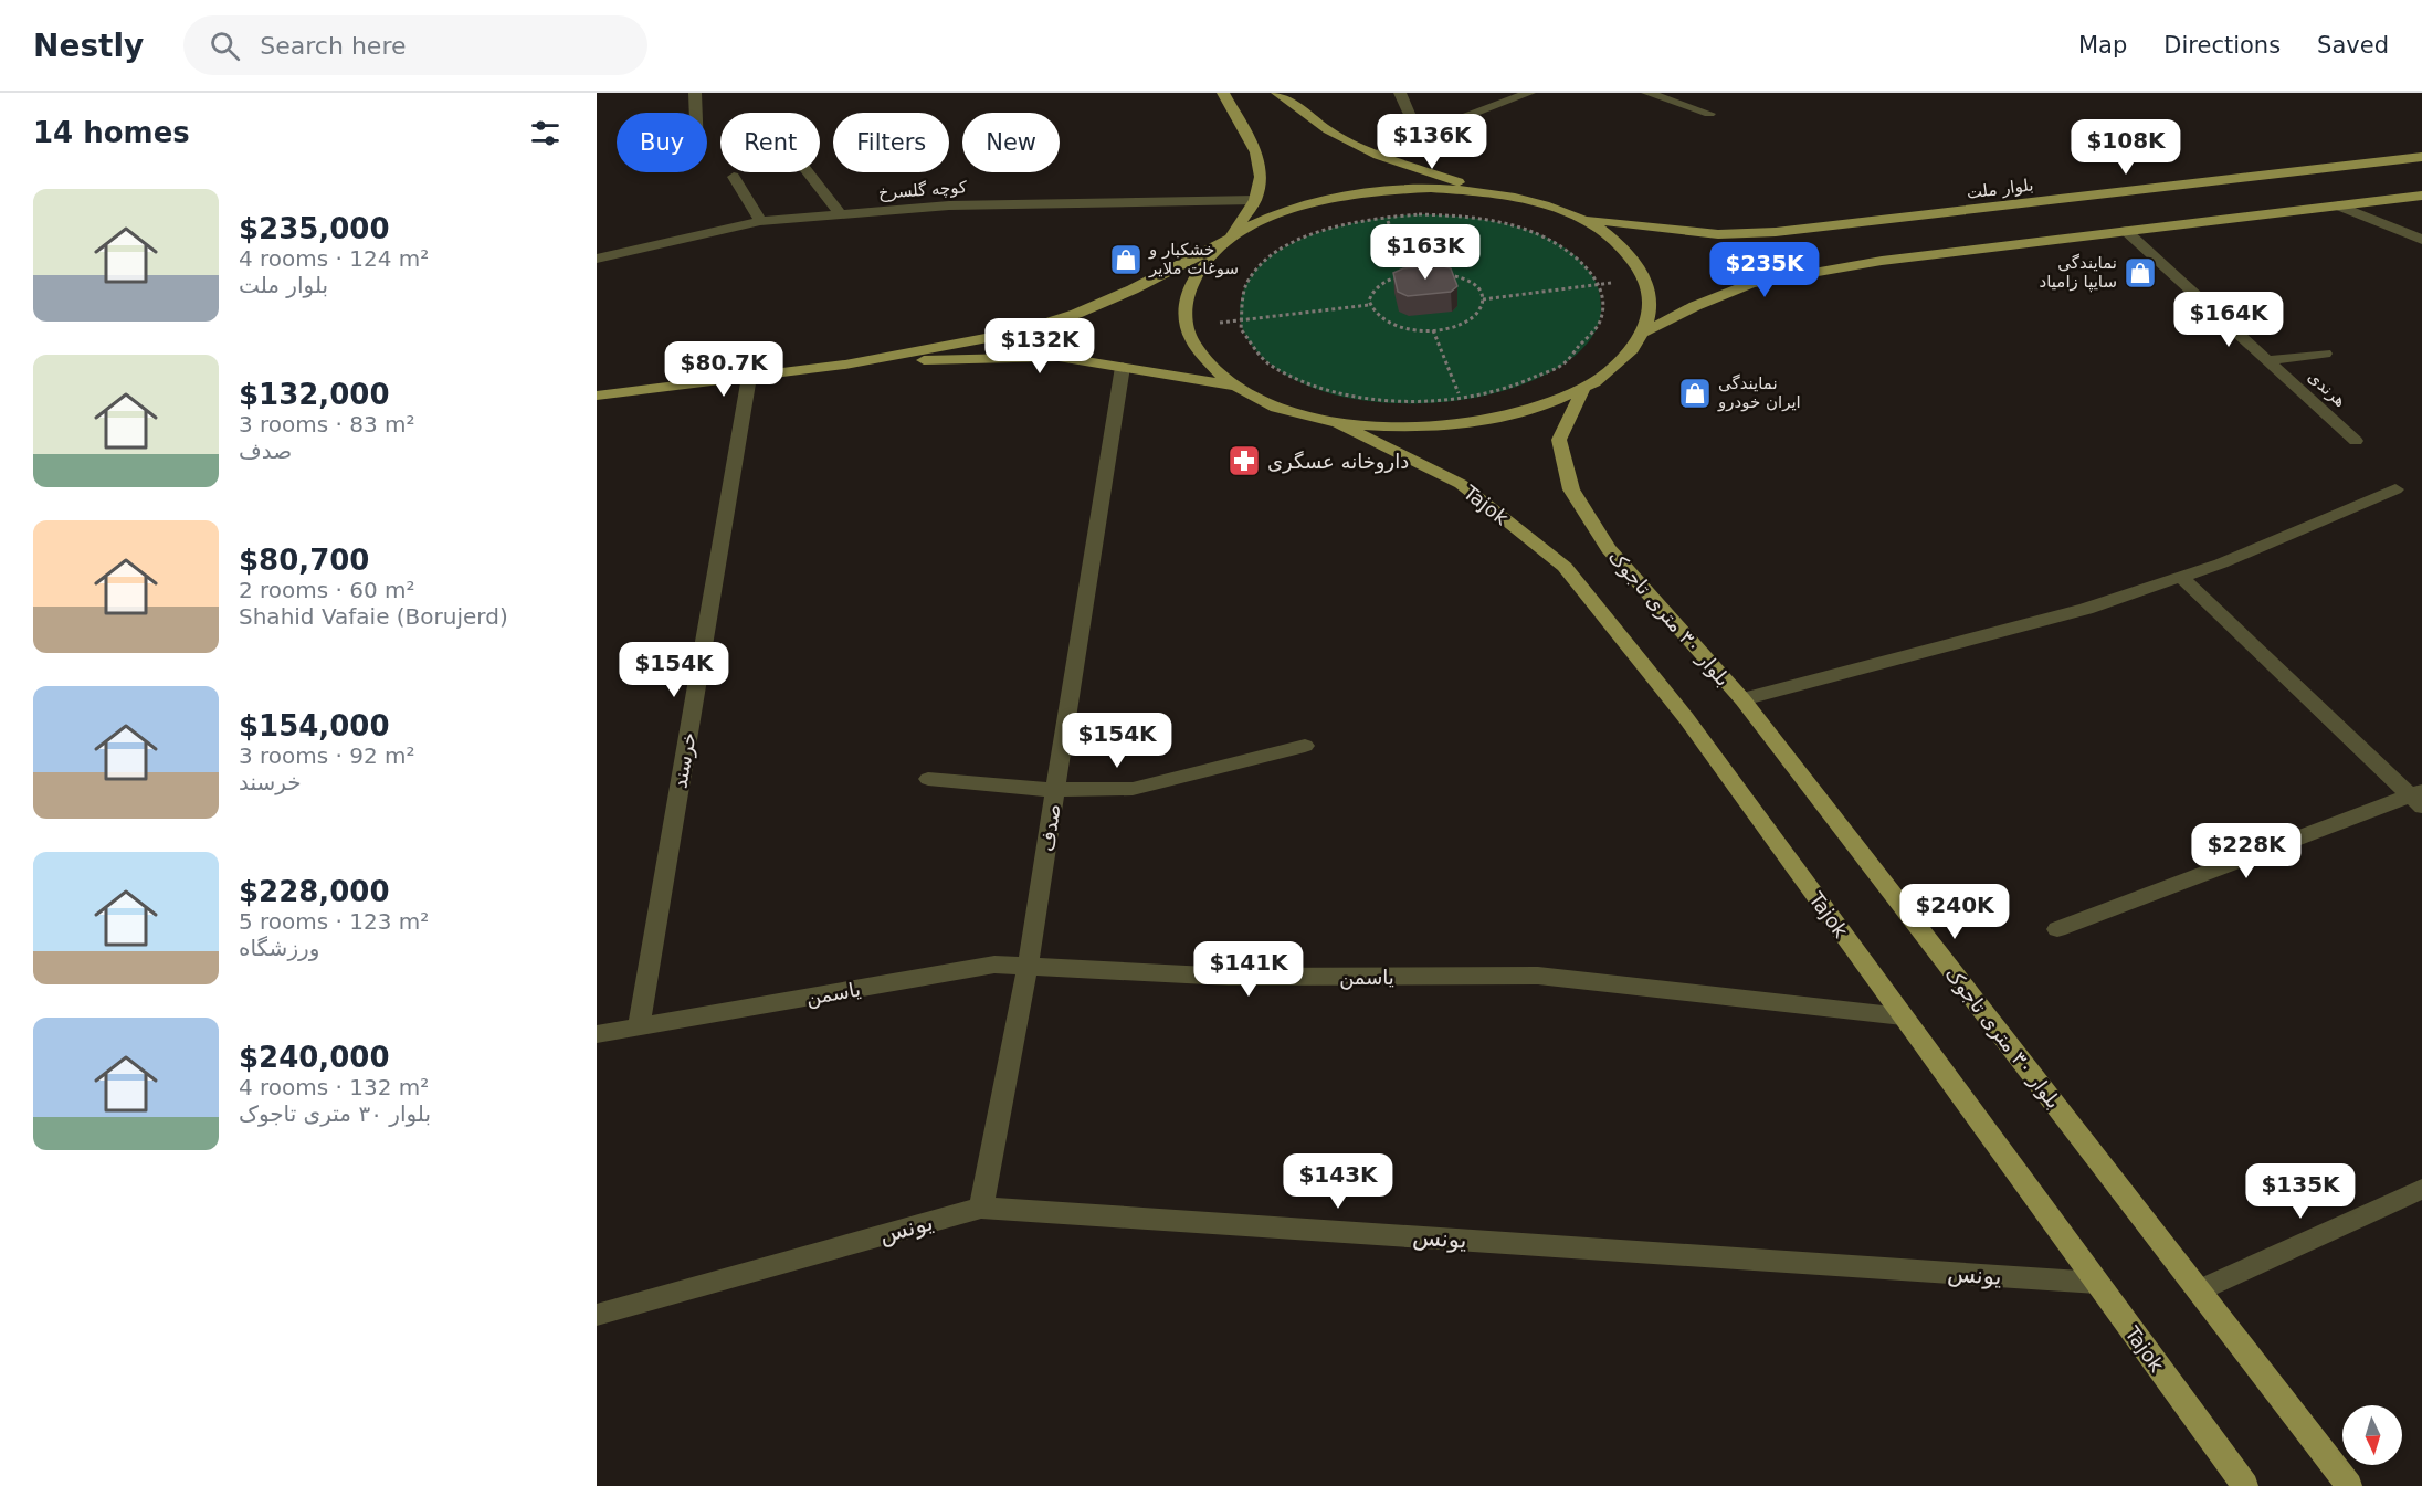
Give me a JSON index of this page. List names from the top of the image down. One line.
{"streets":{"main road":["بلوار ملت","Tajok","بلوار ۳۰ متری تاجوک"],"street":["کوچه گلسرخ","هرندی","خرسند","صدف","یاسمن","یونس"]},"crossings":[["Tajok","یاسمن"],["Tajok","یونس"],["خرسند","یاسمن"],["صدف","یاسمن"],["صدف","یونس"]],"places":{"shop":["خشکبار و سوغات ملایر","نمایندگی سایپا زامیاد","نمایندگی ایران خودرو"],"pharmacy":["داروخانه عسگری"]},"north":"bottom","page":{"header":"Nestly","search":"Search here","nav":["Map","Directions","Saved"],"heading":"14 homes","chip":["Buy","Rent","Filters","New"],"price":["$136K","$108K","$163K","$235K","$164K","$132K","$80.7K","$154K","$154K","$228K","$240K","$141K","$143K","$135K"],"list":[{"name":"$235,000","note":"4 rooms · 124 m² · بلوار ملت"},{"name":"$132,000","note":"3 rooms · 83 m² · صدف"},{"name":"$80,700","note":"2 rooms · 60 m² · Shahid Vafaie (Borujerd)"},{"name":"$154,000","note":"3 rooms · 92 m² · خرسند"},{"name":"$228,000","note":"5 rooms · 123 m² · ورزشگاه"},{"name":"$240,000","note":"4 rooms · 132 m² · بلوار ۳۰ متری تاجوک"}]}}
